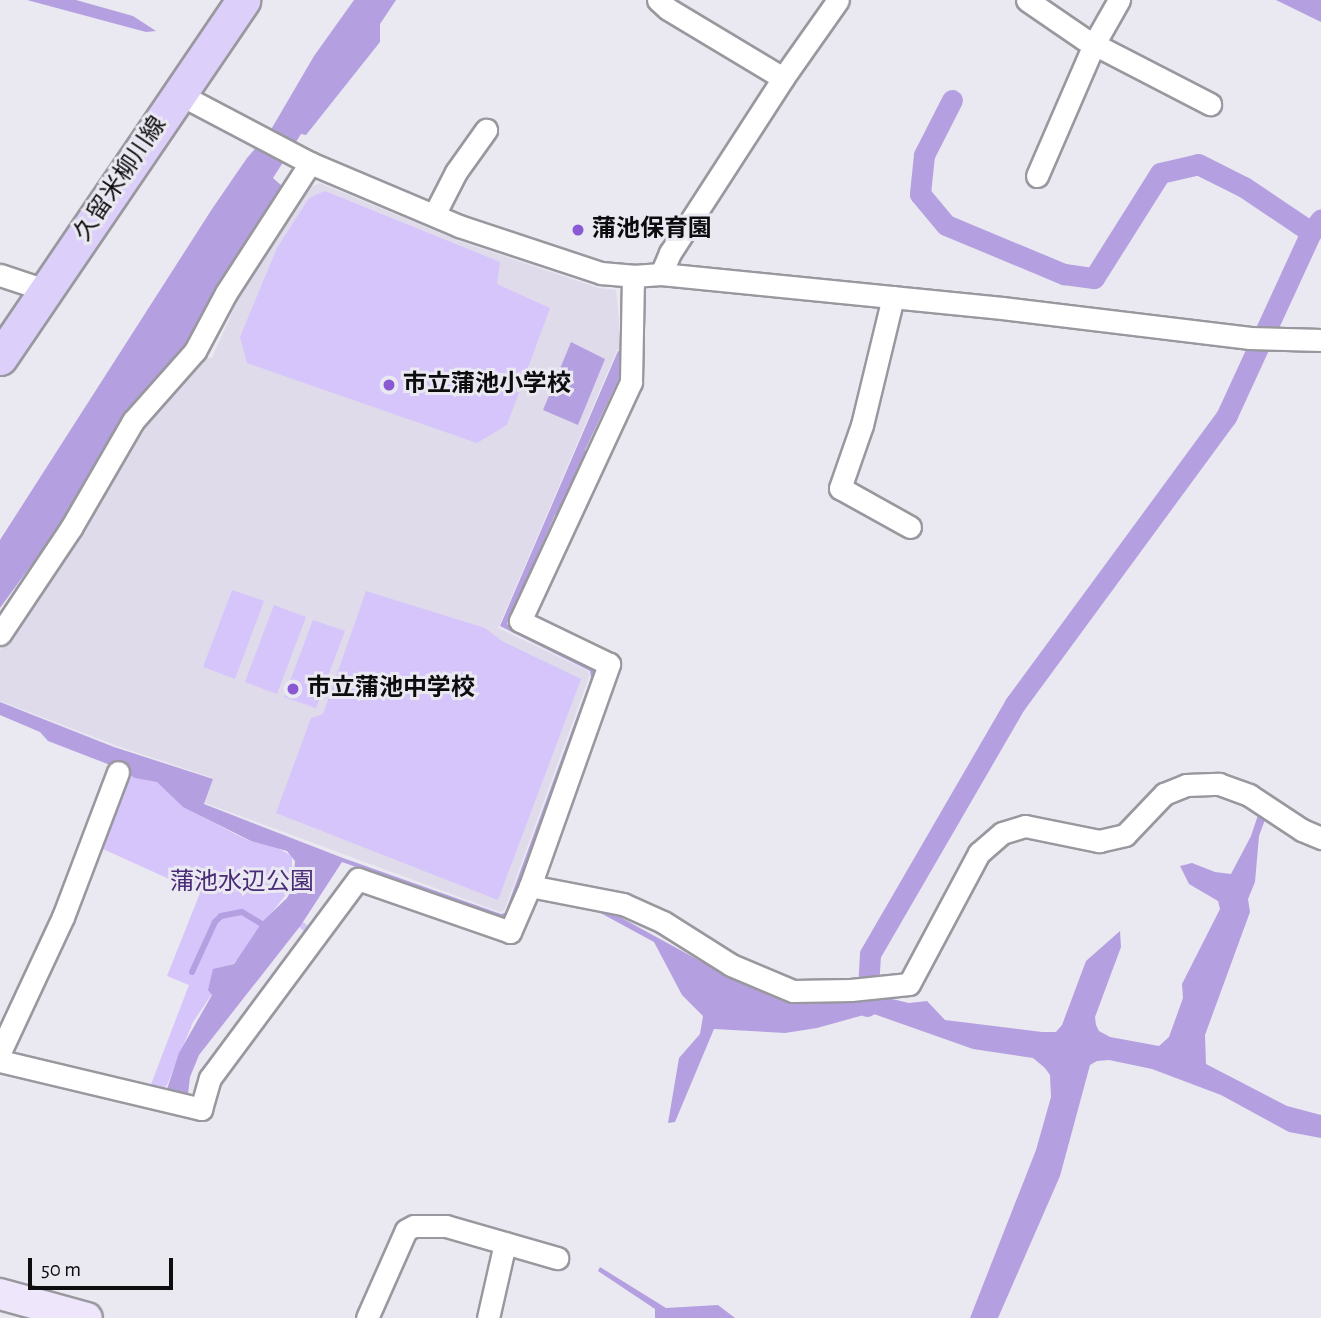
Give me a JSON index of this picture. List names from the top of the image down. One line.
{"streets":{"main road":["久留米柳川線"]},"parks":["蒲池水辺公園"],"places":["蒲池保育園","市立蒲池小学校","市立蒲池中学校"],"scale_bar":"50 m"}
